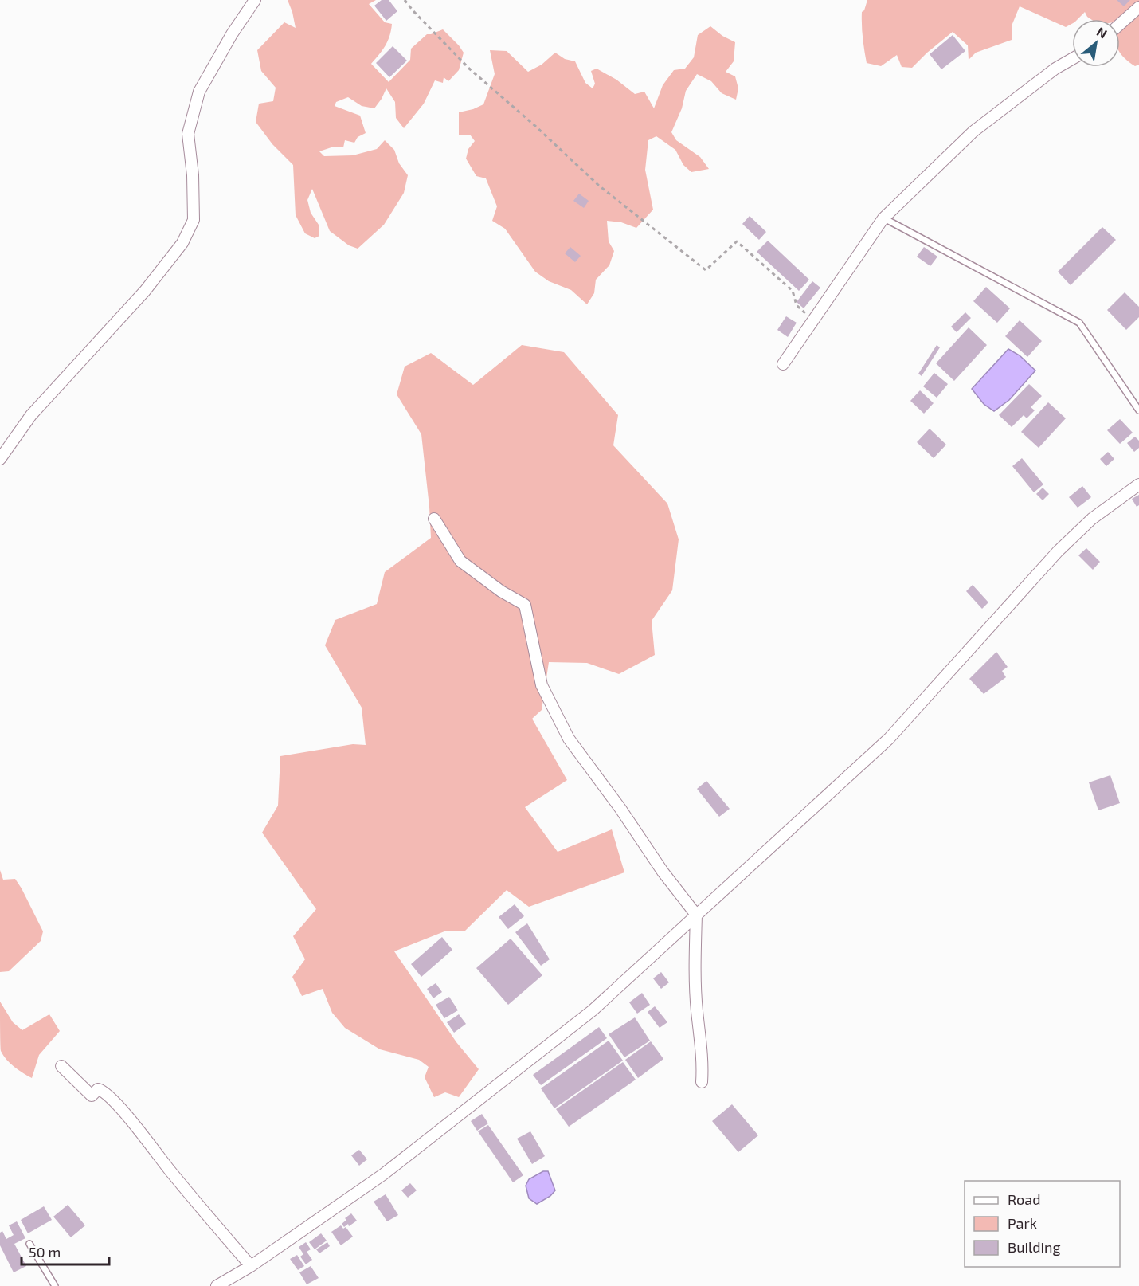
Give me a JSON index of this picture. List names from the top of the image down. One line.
{"legend":["Road","Park","Building"],"scale_bar":"50 m","north":"top right"}
